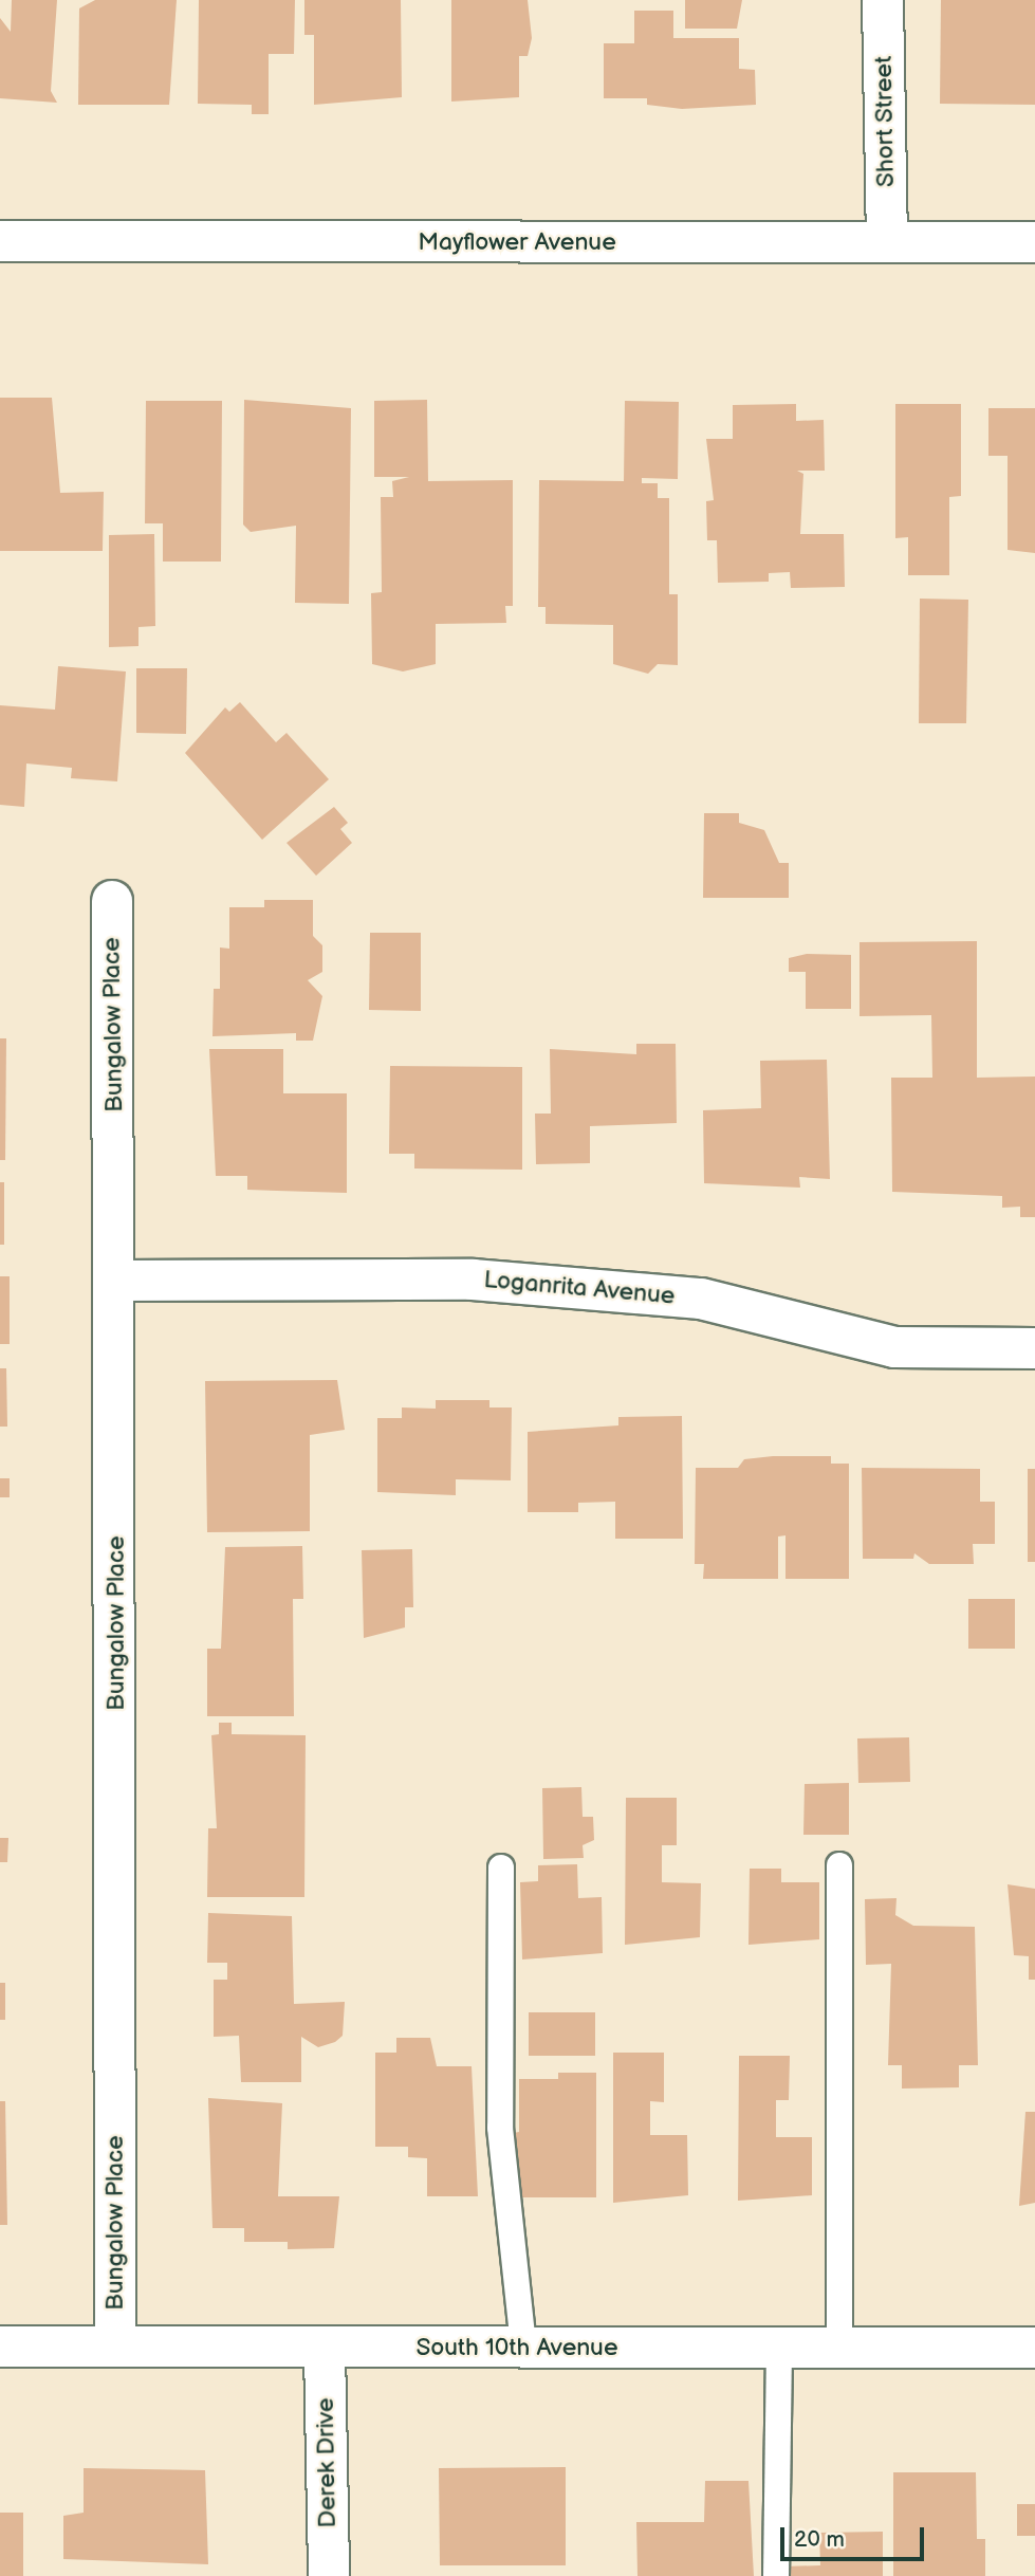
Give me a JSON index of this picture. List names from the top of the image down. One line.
{"streets":{"street":["Short Street","Mayflower Avenue","Bungalow Place","Loganrita Avenue","South 10th Avenue","Derek Drive"]},"crossings":[["Short Street","Mayflower Avenue"],["Bungalow Place","Loganrita Avenue"],["Bungalow Place","South 10th Avenue"],["South 10th Avenue","Derek Drive"]],"scale_bar":"20 m"}
